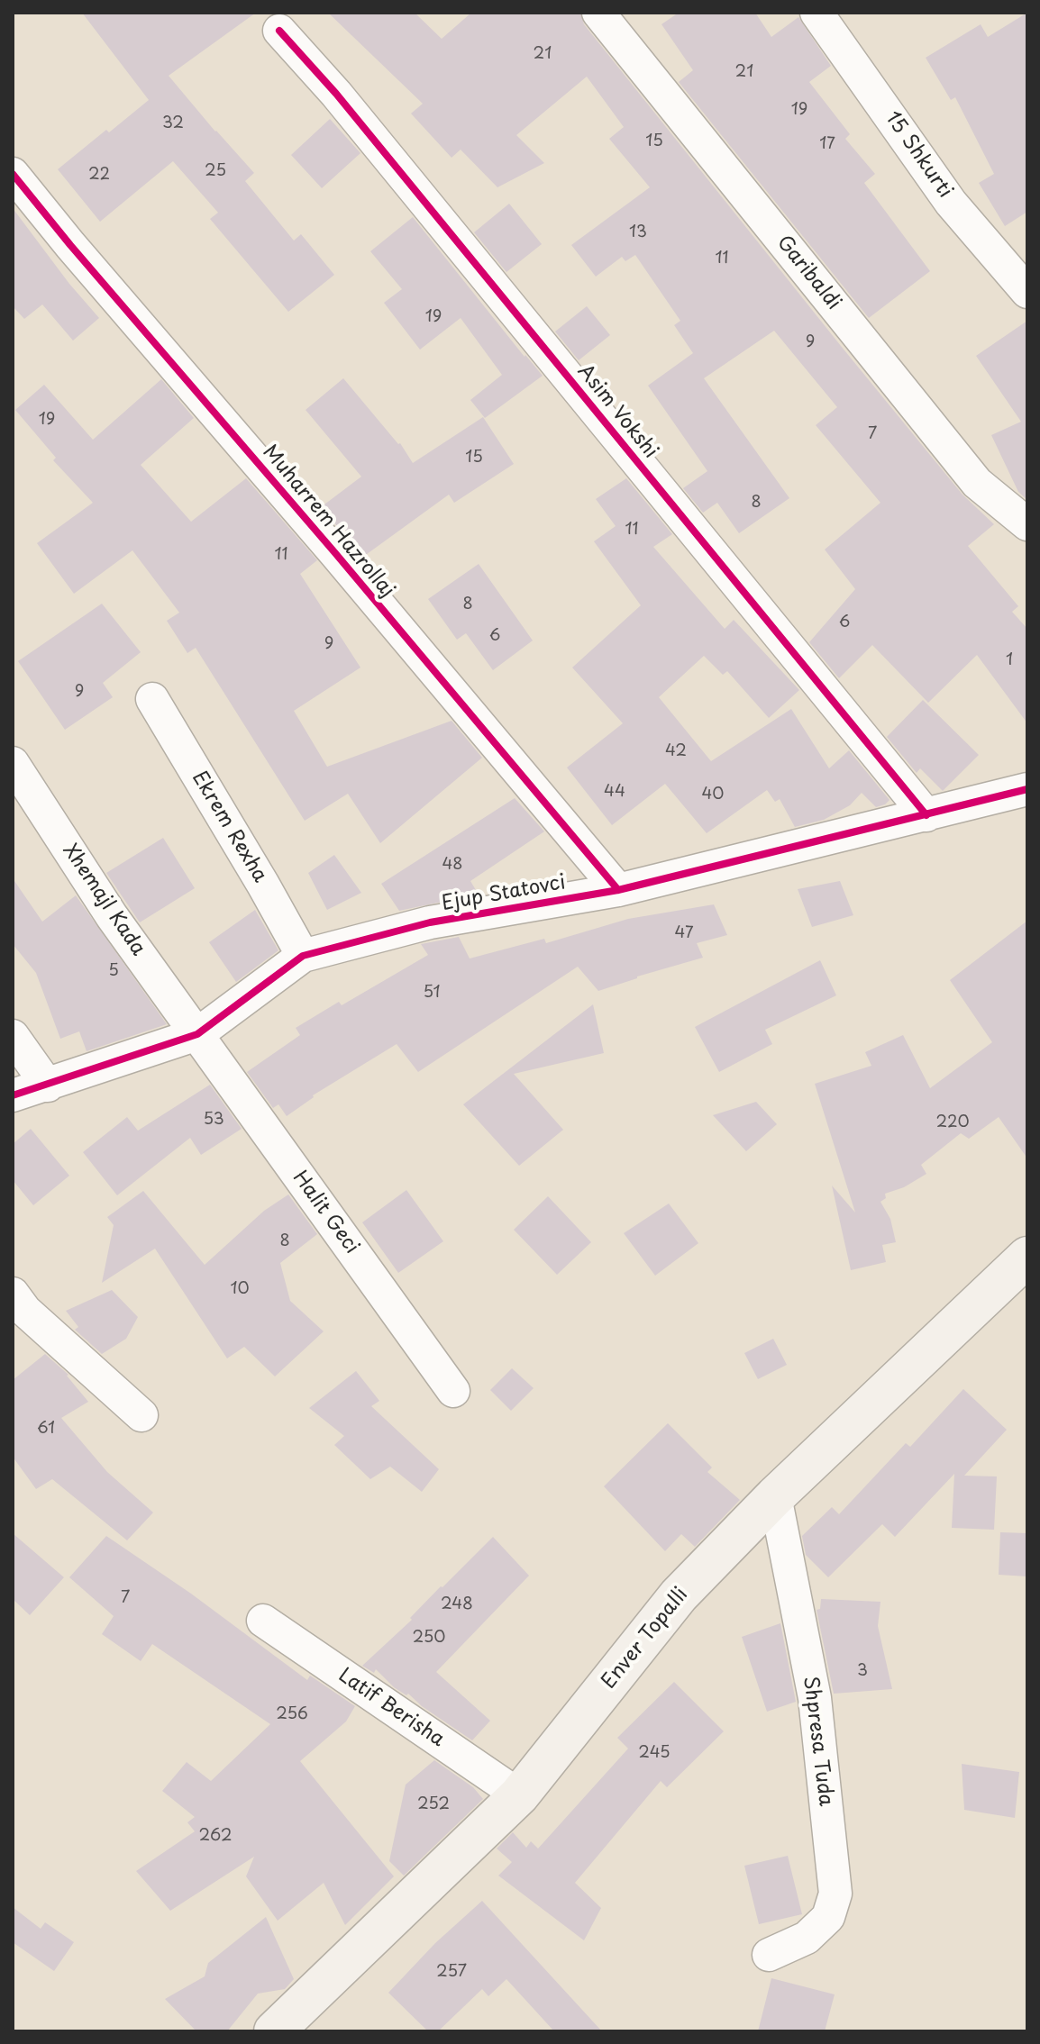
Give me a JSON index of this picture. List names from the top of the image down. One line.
{"streets":{"main road":["Enver Topalli"],"street":["15 Shkurti","Garibaldi","Asim Vokshi","Muharrem Hazrollaj","Ekrem Rexha","Ejup Statovci","Xhemajl Kada","Halit Geci","Latif Berisha","Shpresa Tuda"]},"crossings":[["Asim Vokshi","Ejup Statovci"],["Muharrem Hazrollaj","Ejup Statovci"],["Ekrem Rexha","Ejup Statovci"],["Ejup Statovci","Xhemajl Kada"],["Ejup Statovci","Halit Geci"],["Xhemajl Kada","Halit Geci"],["Enver Topalli","Latif Berisha"],["Enver Topalli","Shpresa Tuda"]],"house_numbers":["21","21","19","32","15","17","25","22","13","11","19","9","19","7","15","8","11","11","8","6","6","9","1","9","42","44","40","48","47","5","51","53","220","8","10","61","7","248","250","3","256","245","252","262","257"]}
